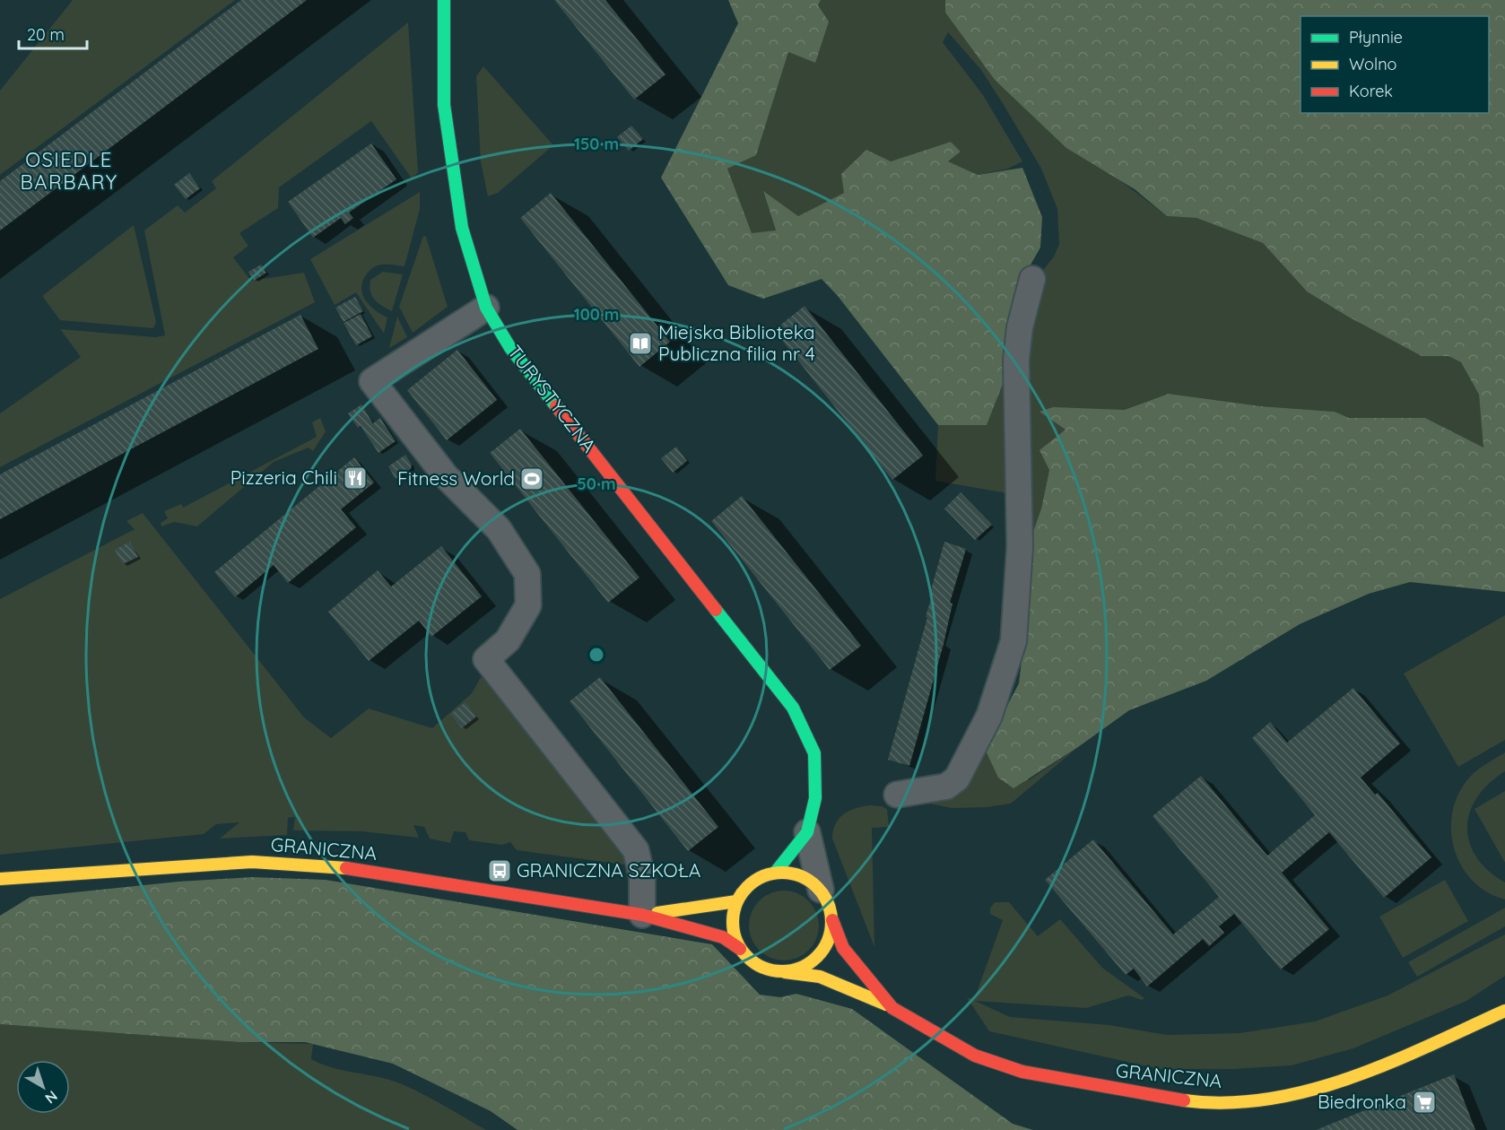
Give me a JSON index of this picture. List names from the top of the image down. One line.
{"streets":{"street":["TURYSTYCZNA","GRANICZNA"]},"crossings":[["TURYSTYCZNA","GRANICZNA"]],"districts":["OSIEDLE BARBARY"],"places":{"library":["Miejska Biblioteka Publiczna filia nr 4"],"restaurant":["Pizzeria Chili"],"sports":["Fitness World"],"bus stop":["GRANICZNA SZKOŁA"],"supermarket":["Biedronka"]},"legend":["Płynnie","Wolno","Korek"],"scale_bar":"20 m","north":"bottom right","rings":["150 m","100 m","50 m"]}
